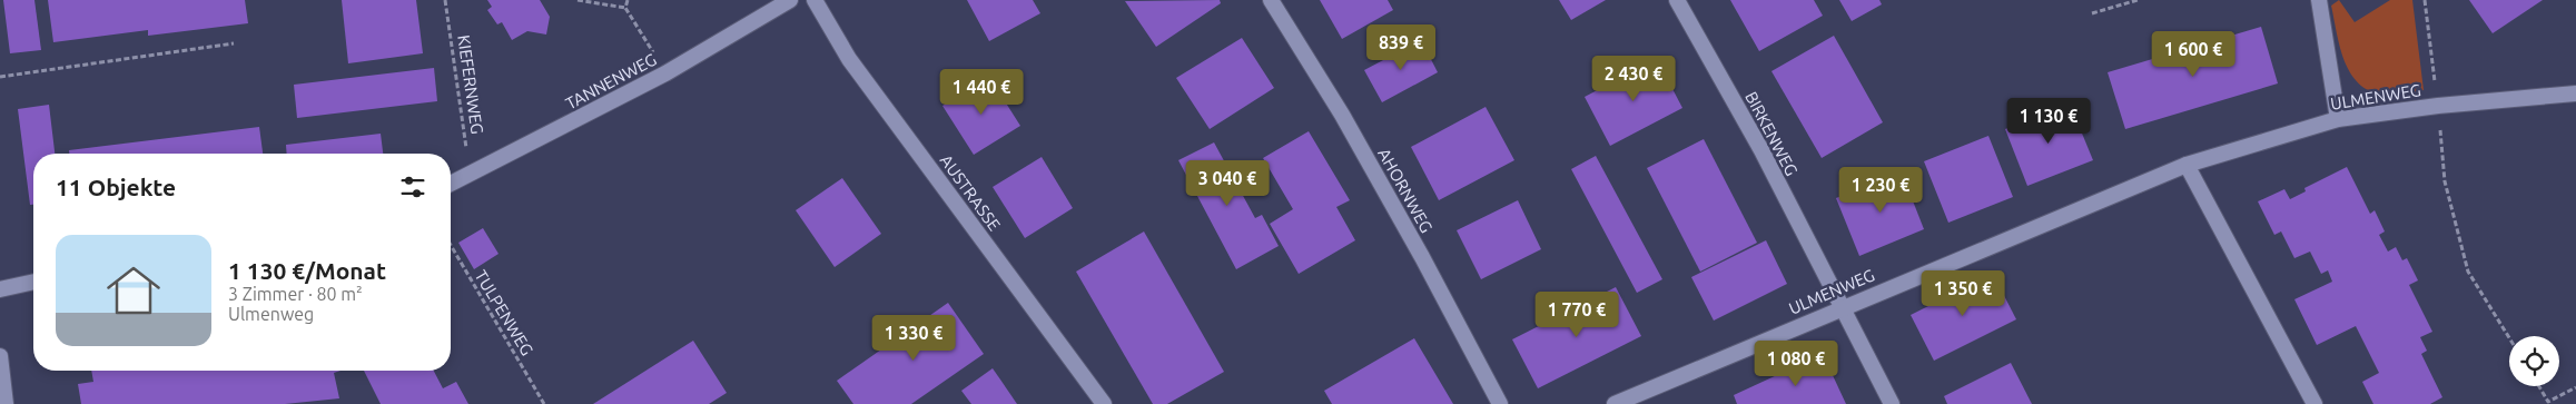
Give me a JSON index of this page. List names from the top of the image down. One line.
{"streets":{"street":["TANNENWEG","ULMENWEG","BIRKENWEG","AHORNWEG","AUSTRASSE"],"path":["KIEFERNWEG","TULPENWEG"]},"crossings":[["TANNENWEG","KIEFERNWEG"],["ULMENWEG","BIRKENWEG"]],"page":{"price":["839 €","1 600 €","2 430 €","1 440 €","1 130 €","3 040 €","1 230 €","1 350 €","1 770 €","1 330 €","1 080 €"],"heading":"11 Objekte","list":[{"name":"1 130 €/Monat","note":"3 Zimmer · 80 m² · Ulmenweg"}]}}
